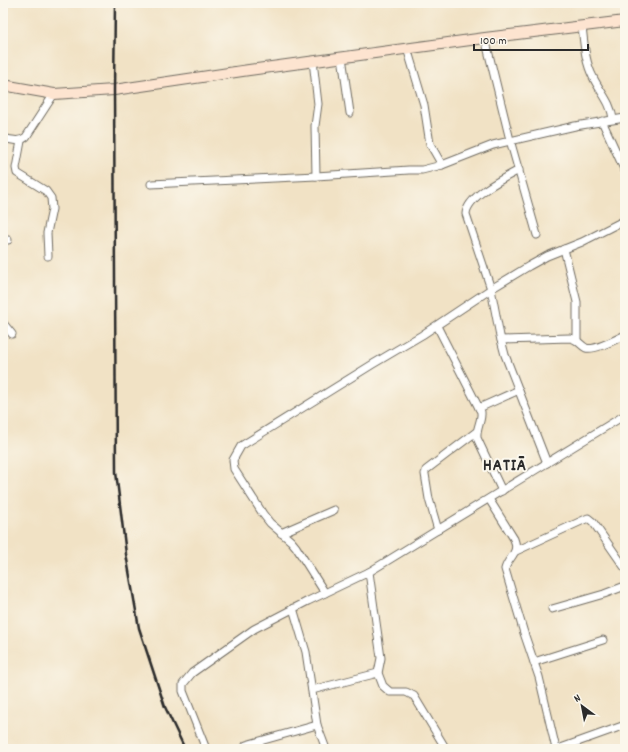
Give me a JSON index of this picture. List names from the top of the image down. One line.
{"districts":["HATIĀ"],"scale_bar":"100 m","north":"top left"}
